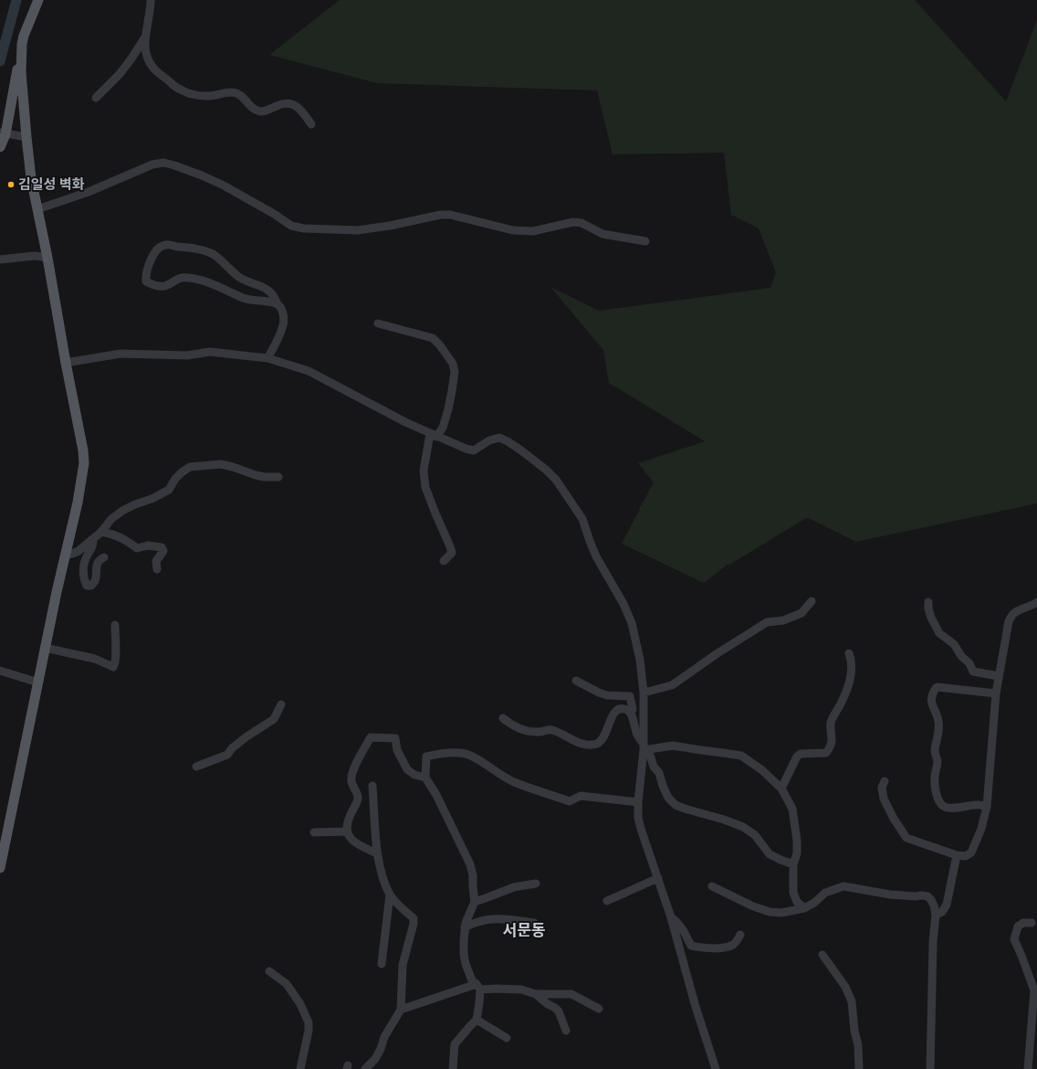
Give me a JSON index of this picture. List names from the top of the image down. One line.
{"districts":["서문동"],"places":["김일성 벽화"]}
